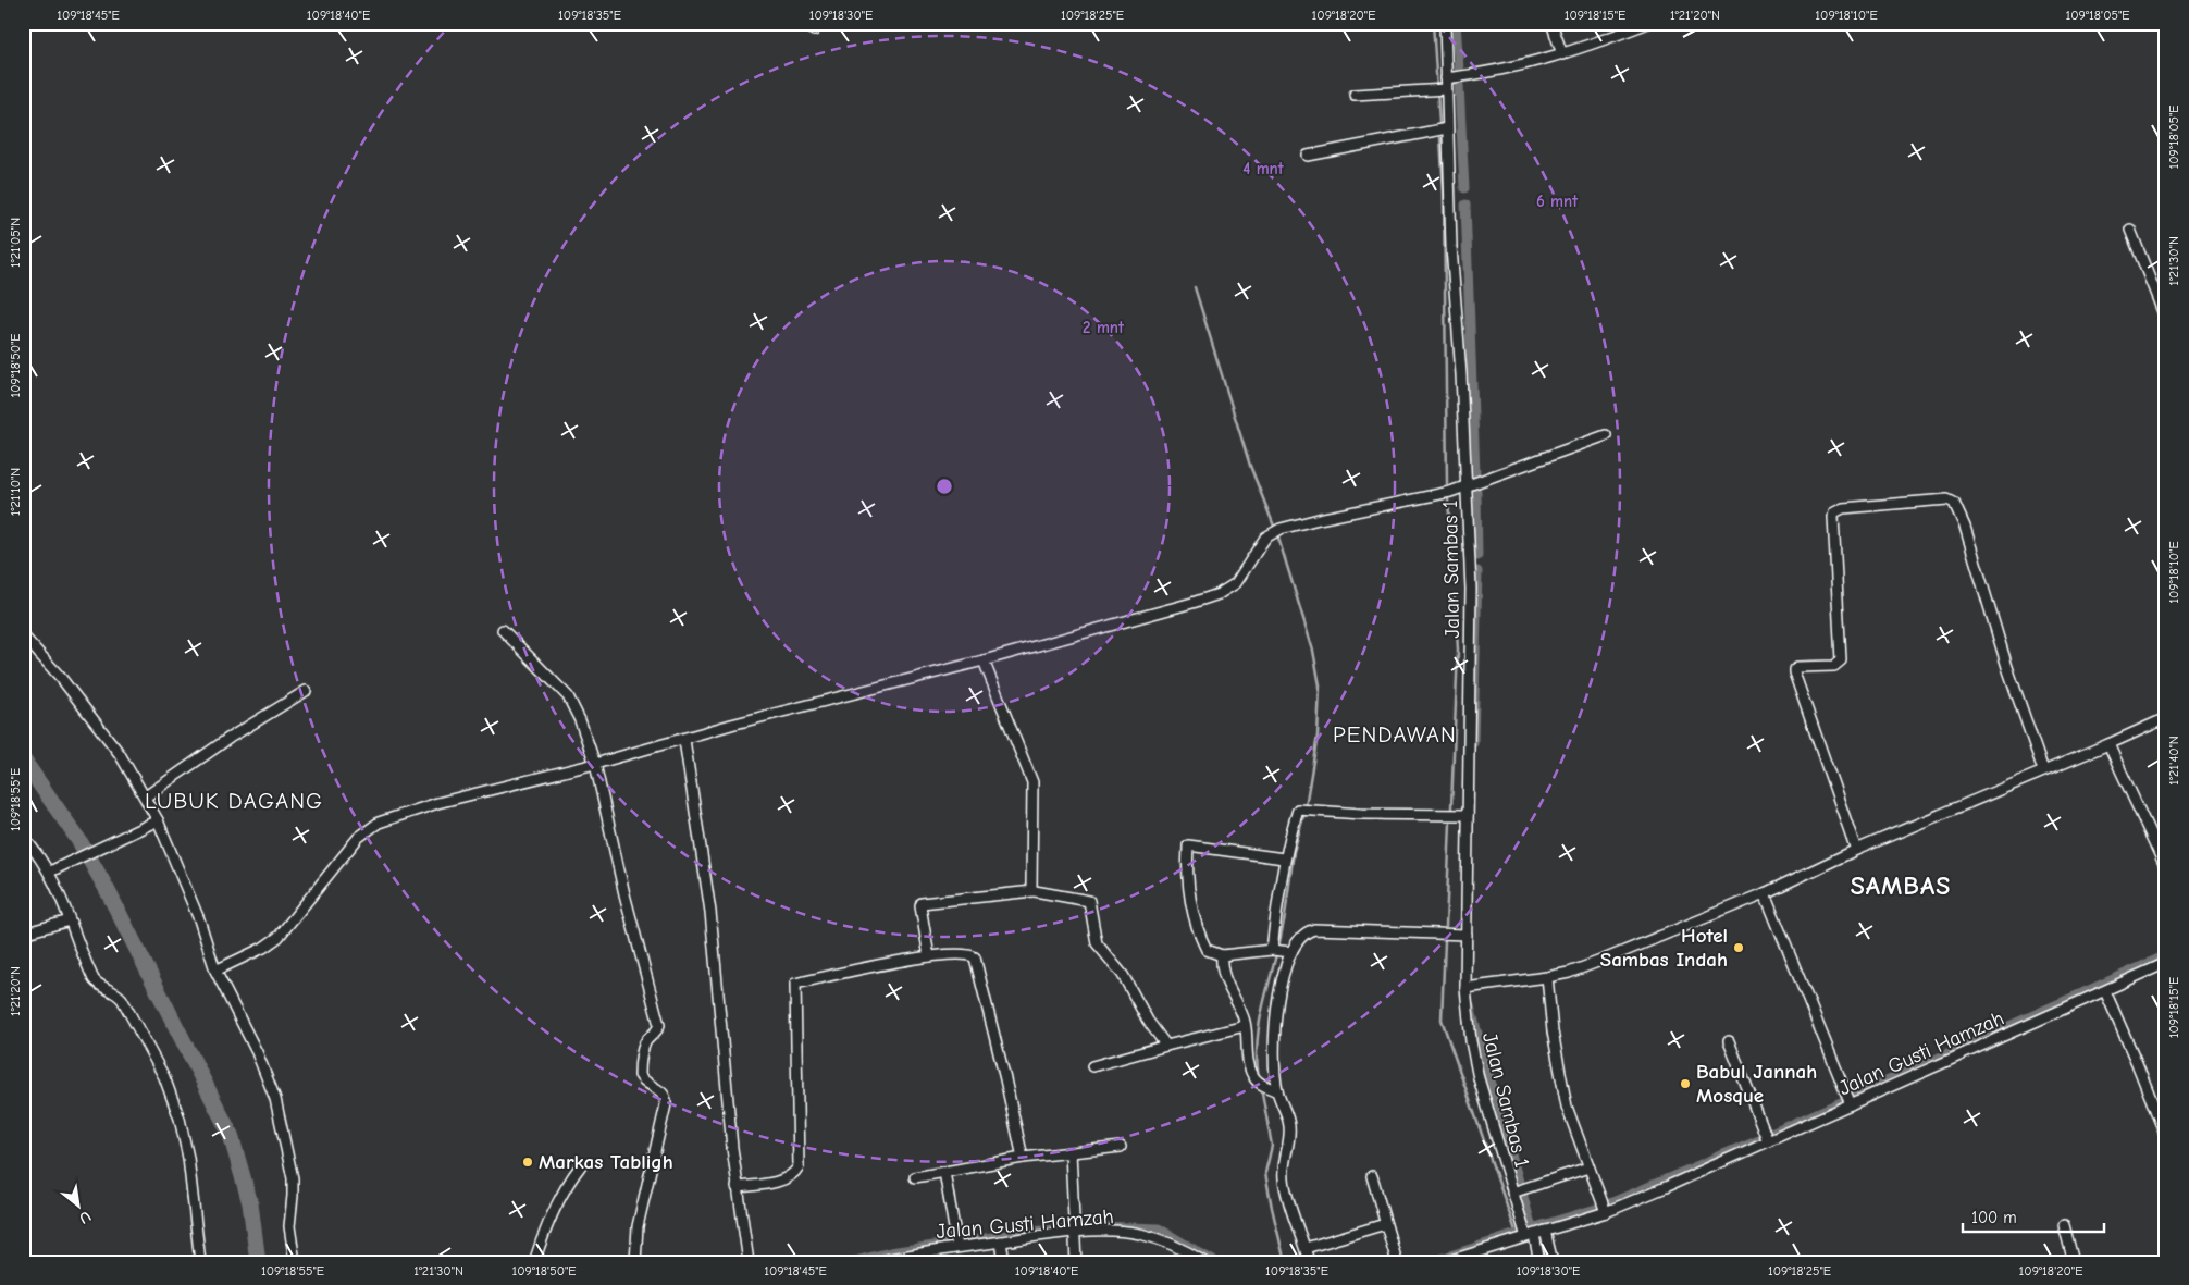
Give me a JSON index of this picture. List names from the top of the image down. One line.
{"streets":{"street":["Jalan Sambas 1","Jalan Gusti Hamzah"]},"crossings":[["Jalan Sambas 1","Jalan Gusti Hamzah"]],"districts":["PENDAWAN","LUBUK DAGANG","SAMBAS"],"places":["Hotel Sambas Indah","Babul Jannah Mosque","Markas Tabligh"],"scale_bar":"100 m","north":"bottom right","coordinates":["109°18'45\"E","109°18'40\"E","109°18'35\"E","109°18'30\"E","109°18'25\"E","109°18'20\"E","109°18'15\"E","1°21'20\"N","109°18'10\"E","109°18'05\"E","1°21'05\"N","1°21'30\"N","109°18'50\"E","1°21'10\"N","1°21'40\"N","109°18'55\"E"],"rings":["4 mnt","6 mnt","2 mnt"]}
